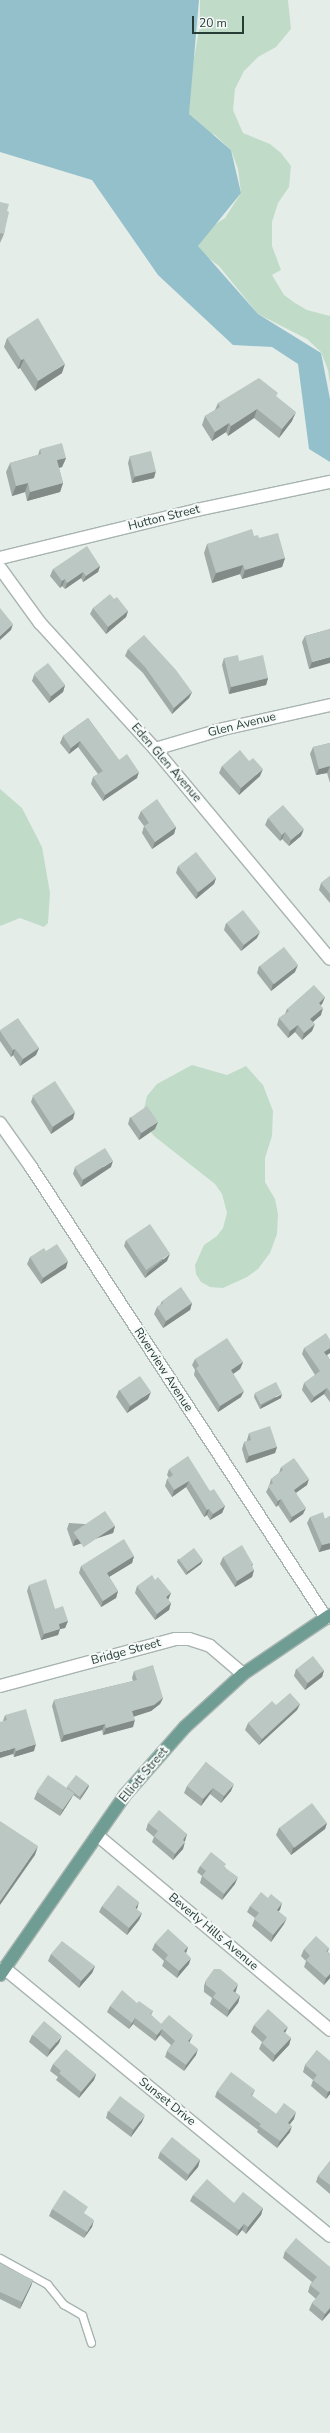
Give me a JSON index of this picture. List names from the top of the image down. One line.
{"streets":{"main road":["Elliott Street"],"street":["Hutton Street","Glen Avenue","Eden Glen Avenue","Riverview Avenue","Bridge Street","Beverly Hills Avenue","Sunset Drive"]},"crossings":[["Glen Avenue","Eden Glen Avenue"],["Riverview Avenue","Elliott Street"],["Bridge Street","Elliott Street"],["Elliott Street","Beverly Hills Avenue"],["Elliott Street","Sunset Drive"]],"scale_bar":"20 m"}
